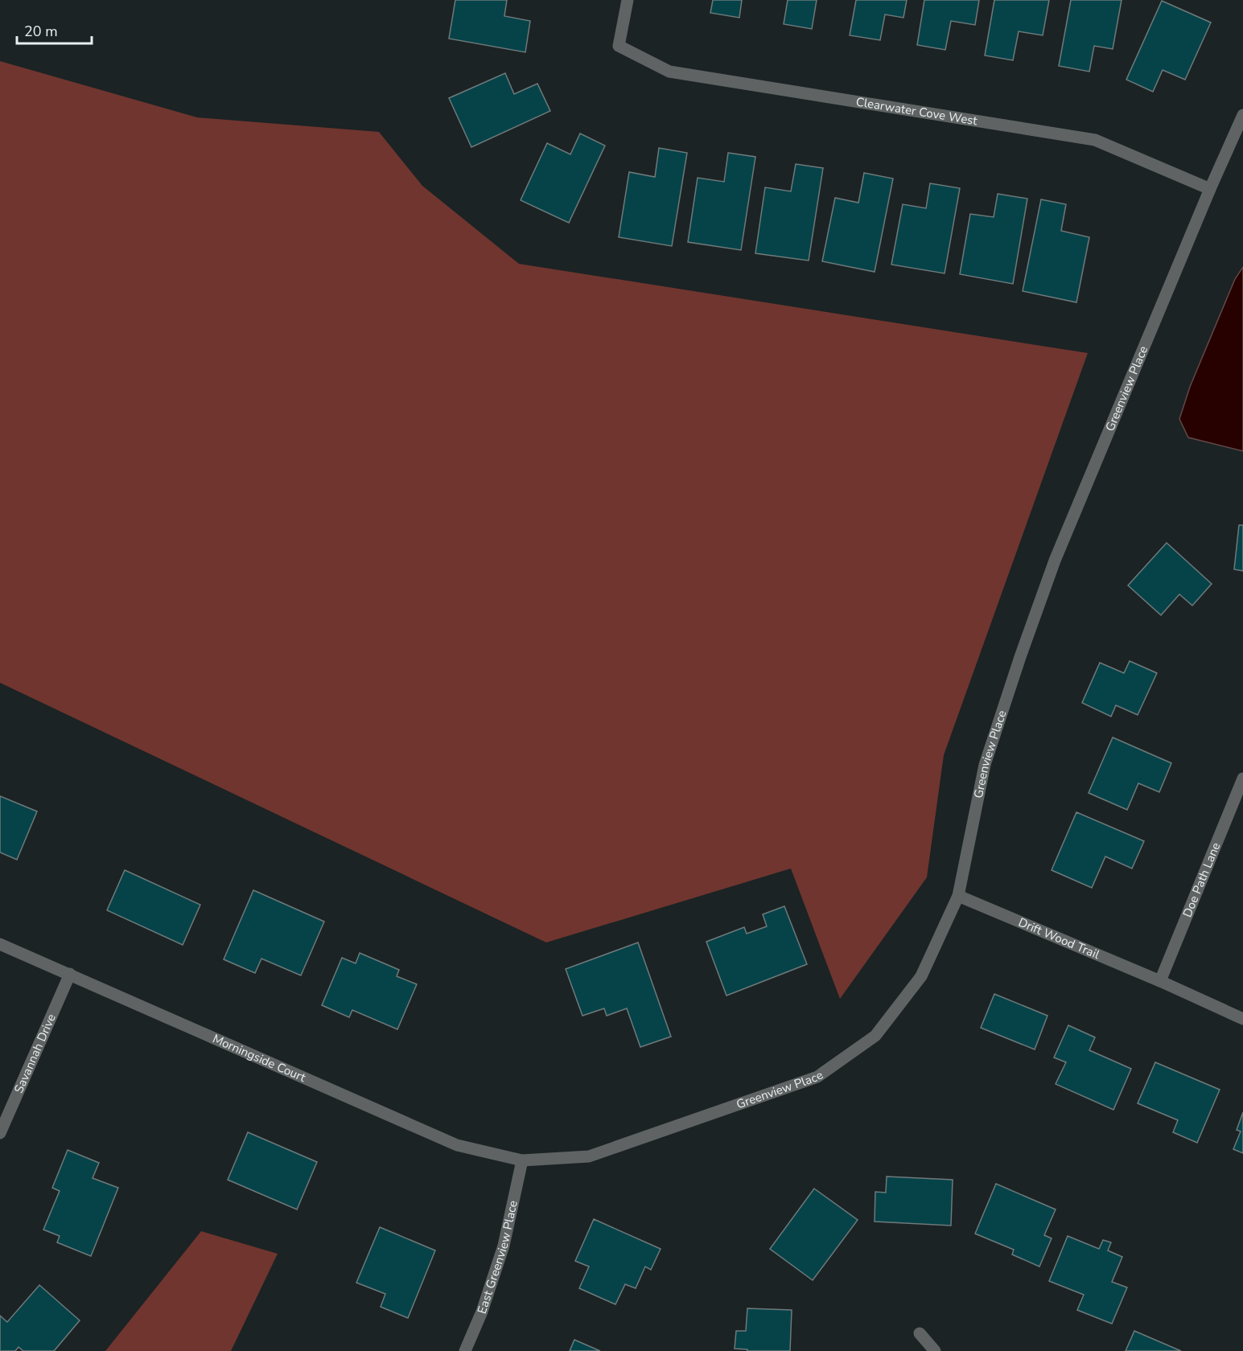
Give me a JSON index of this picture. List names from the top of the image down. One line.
{"streets":{"street":["Clearwater Cove West","Greenview Place","Doe Path Lane","Drift Wood Trail","Savannah Drive","Morningside Court","East Greenview Place"]},"crossings":[["Clearwater Cove West","Greenview Place"],["Greenview Place","Drift Wood Trail"],["Greenview Place","Morningside Court"],["Greenview Place","East Greenview Place"],["Doe Path Lane","Drift Wood Trail"],["Savannah Drive","Morningside Court"],["Morningside Court","East Greenview Place"]],"scale_bar":"20 m"}
